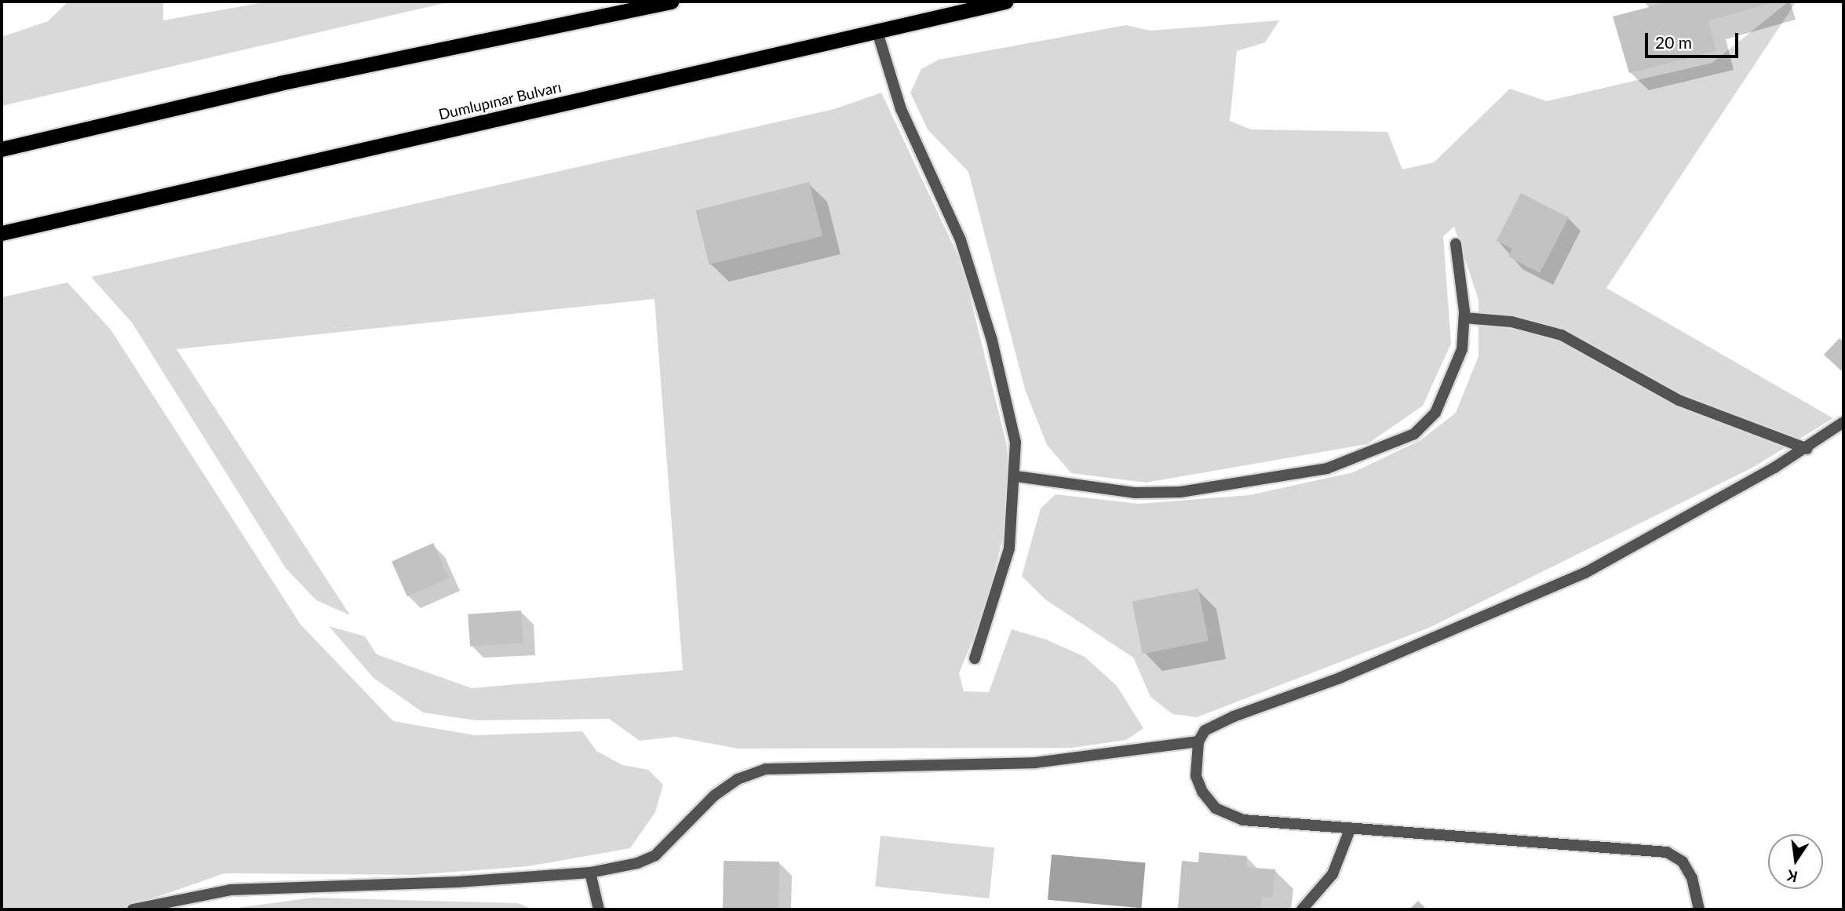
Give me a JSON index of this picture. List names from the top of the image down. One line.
{"streets":{"highway":["Dumlupınar Bulvarı"]},"scale_bar":"20 m","north":"bottom"}
